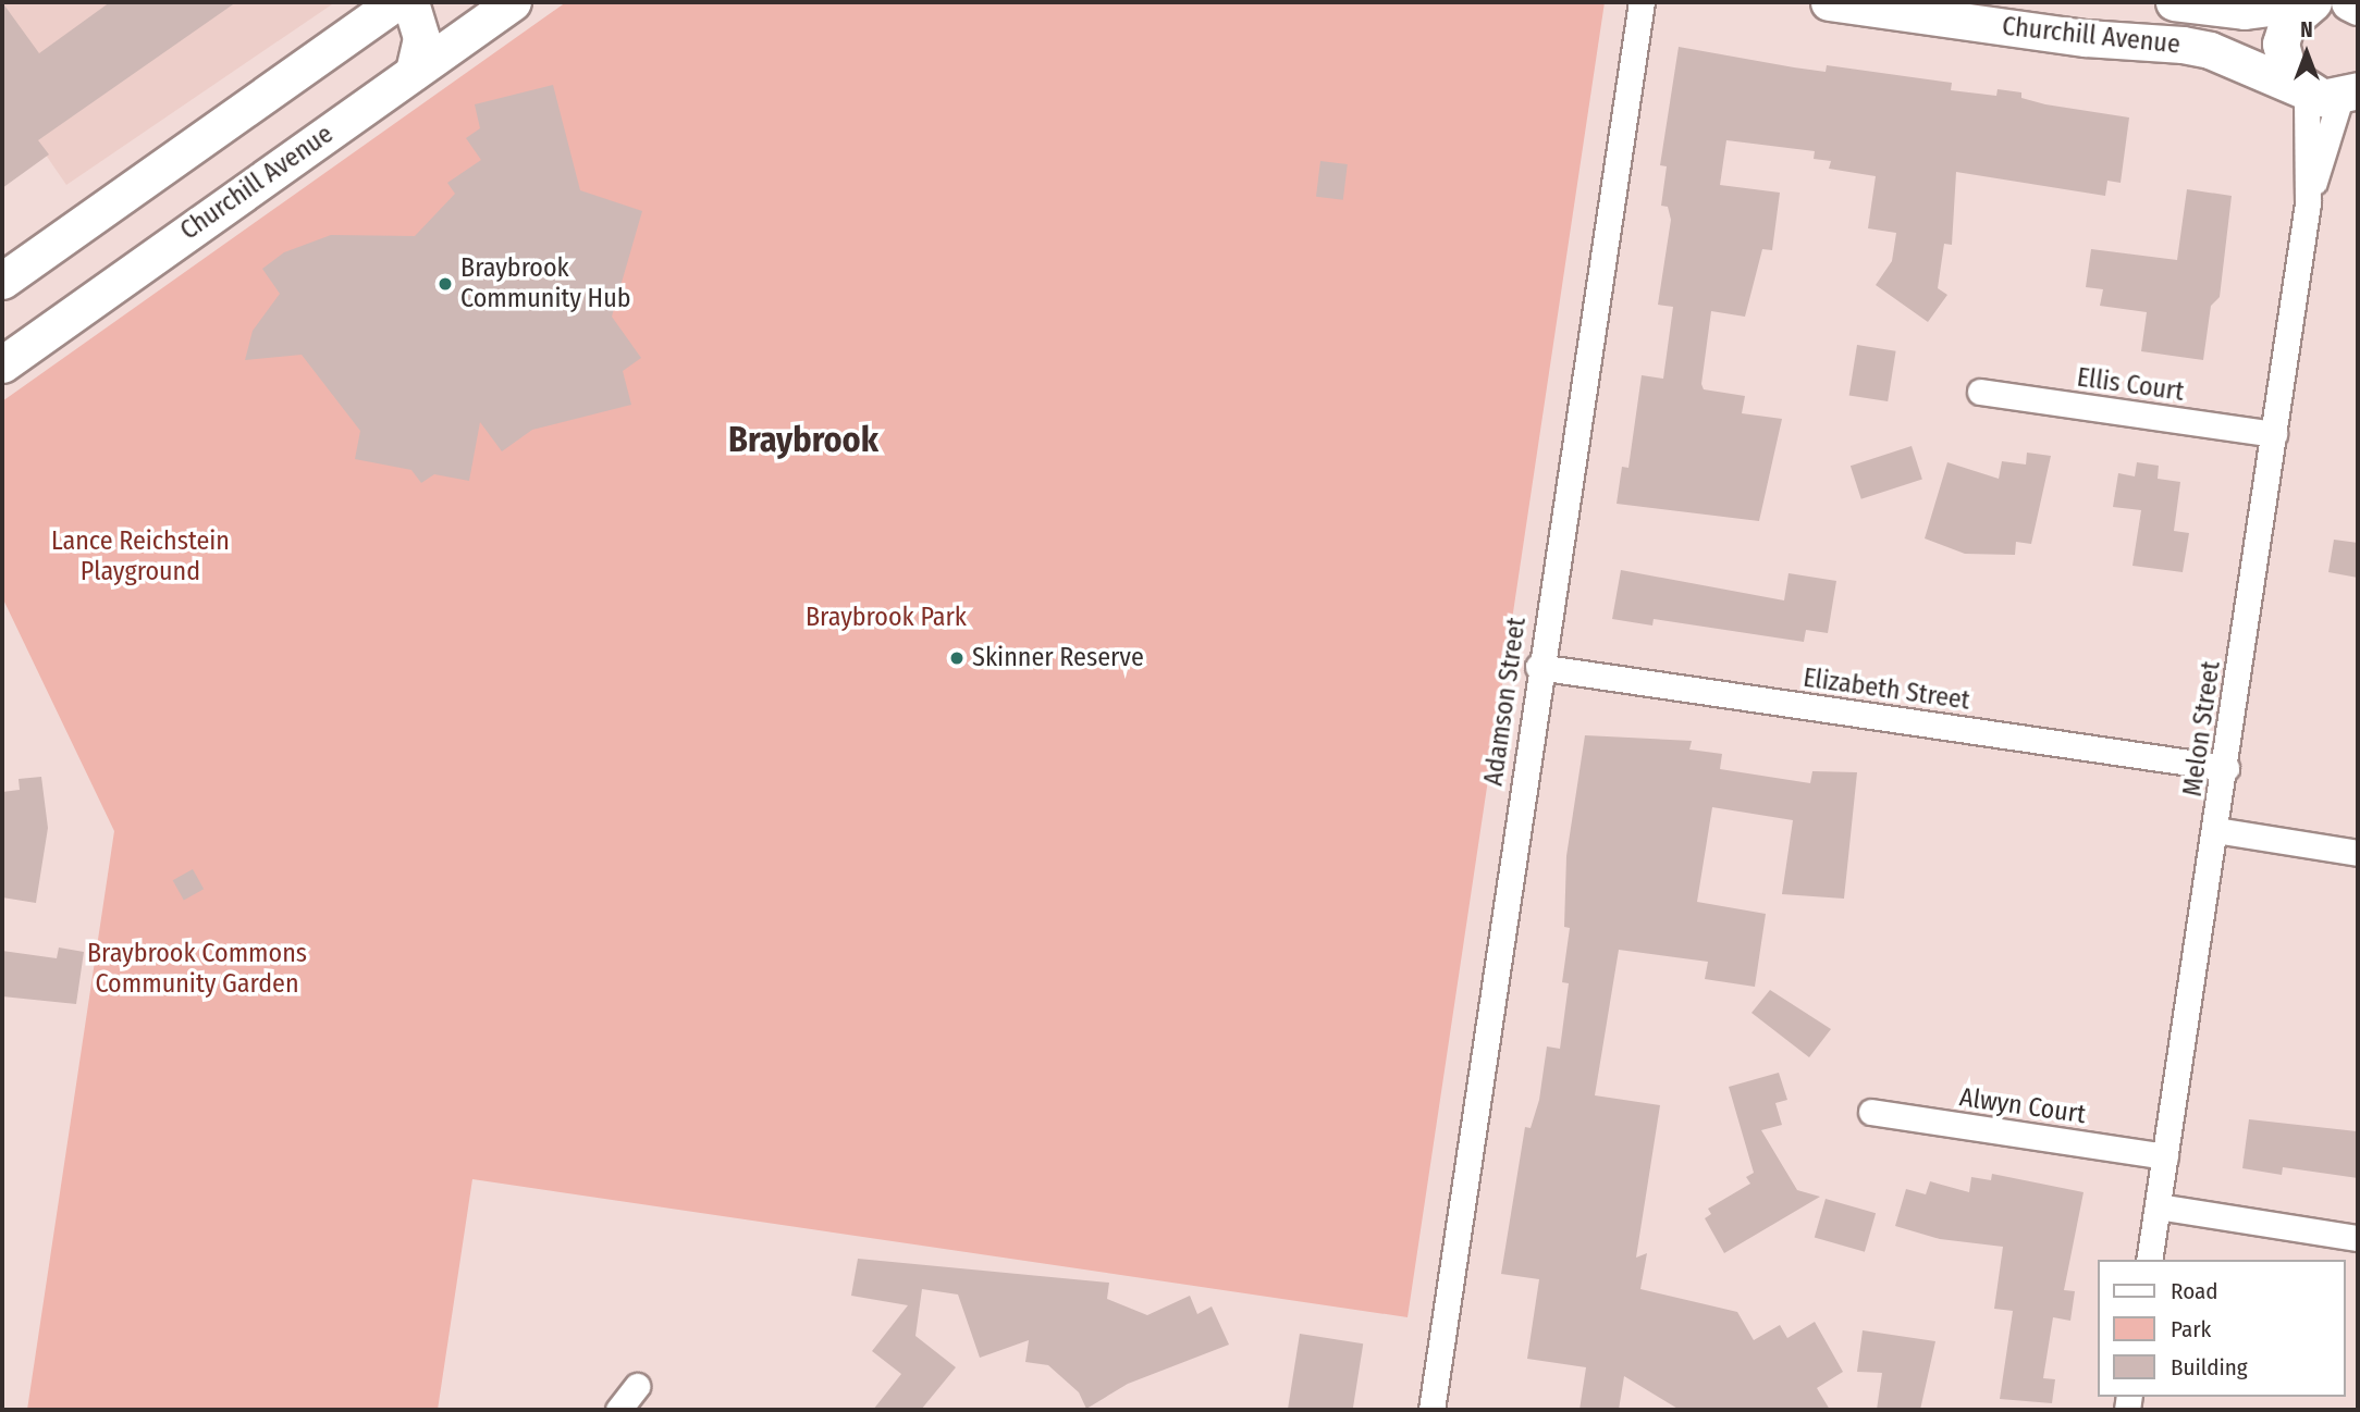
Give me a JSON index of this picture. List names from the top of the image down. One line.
{"streets":{"main road":["Churchill Avenue"],"street":["Ellis Court","Elizabeth Street","Adamson Street","Melon Street","Alwyn Court"]},"crossings":[["Churchill Avenue","Melon Street"],["Ellis Court","Melon Street"],["Elizabeth Street","Adamson Street"],["Elizabeth Street","Melon Street"],["Melon Street","Alwyn Court"]],"districts":["Braybrook"],"parks":["Lance Reichstein Playground","Braybrook Park","Braybrook Commons Community Garden"],"places":["Braybrook Community Hub","Skinner Reserve"],"legend":["Road","Park","Building"],"north":"top"}
